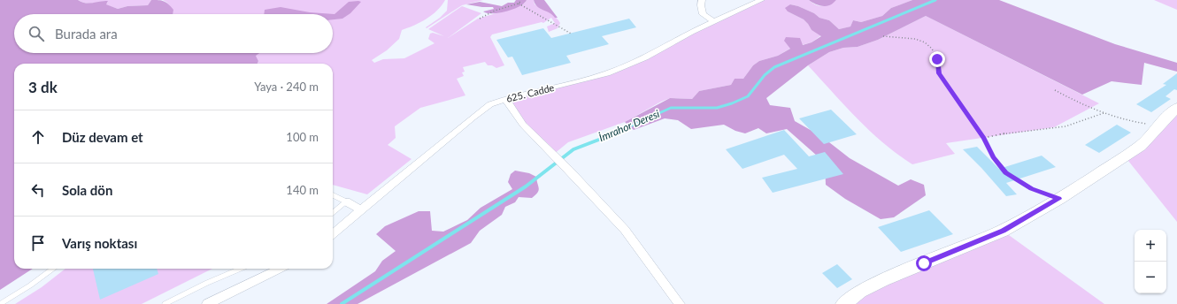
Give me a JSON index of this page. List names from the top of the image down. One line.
{"streets":{"street":["625. Cadde"]},"water":["İmrahor Deresi"],"page":{"search":"Burada ara","heading":["3 dk","Yaya · 240 m"],"list":[["Düz devam et","100 m"],["Sola dön","140 m"],"Varış noktası"],"map_buttons":["+","−"]}}
